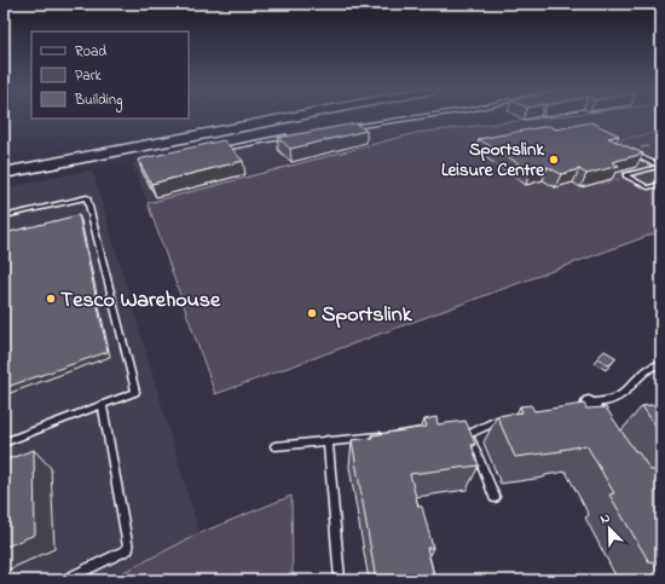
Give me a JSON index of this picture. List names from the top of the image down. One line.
{"places":["Sportslink Leisure Centre","Tesco Warehouse","Sportslink"],"legend":["Road","Park","Building"],"north":"top left"}
